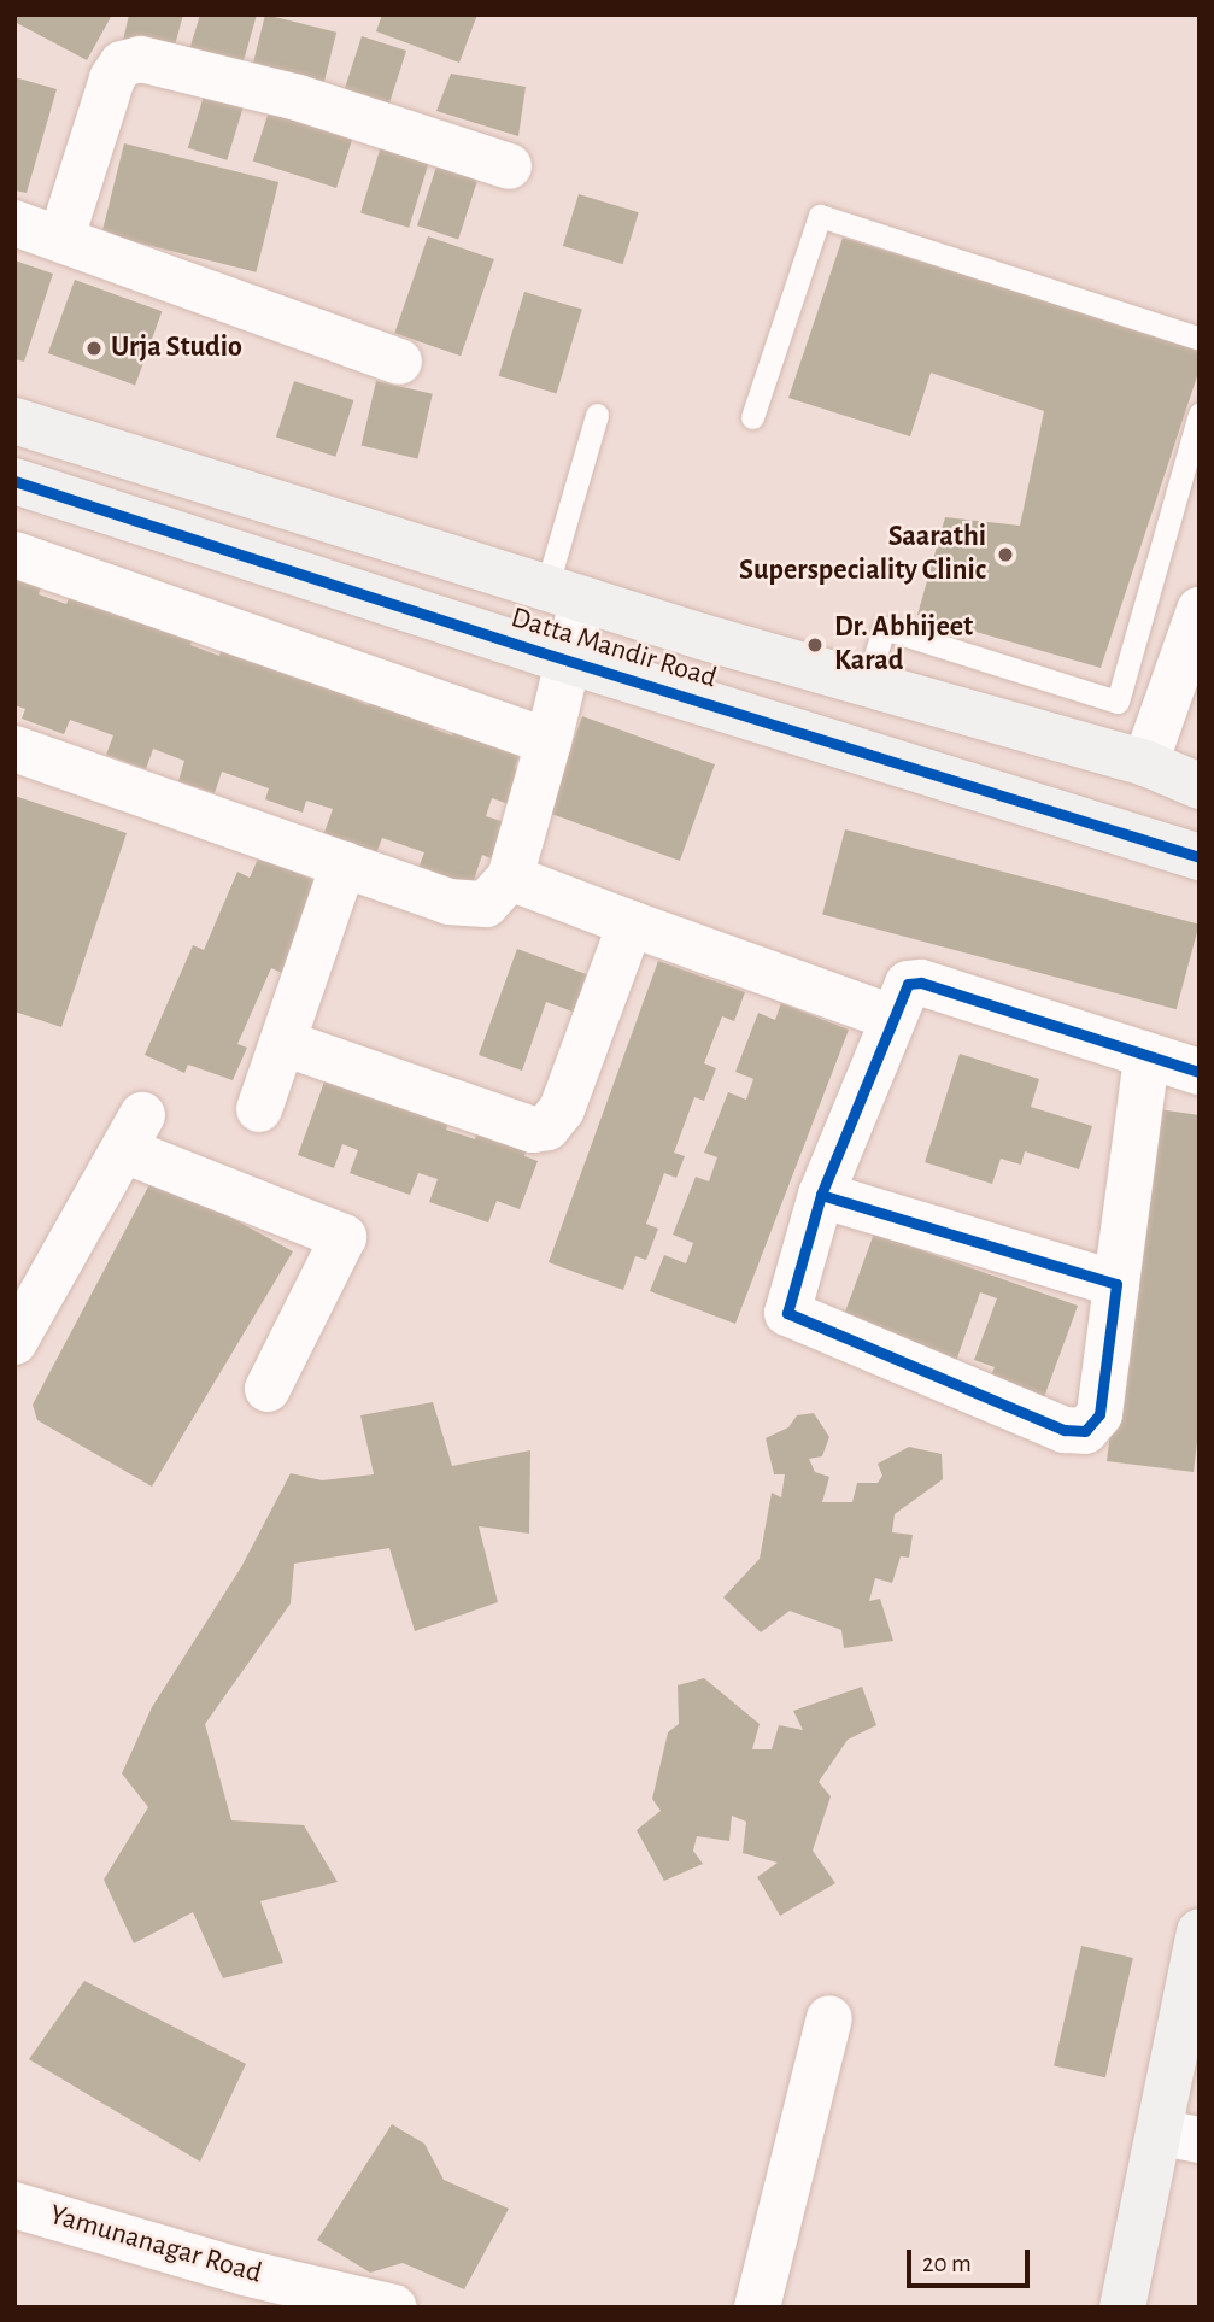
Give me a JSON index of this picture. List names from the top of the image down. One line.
{"streets":{"street":["Datta Mandir Road","Yamunanagar Road"]},"places":["Urja Studio","Saarathi Superspeciality Clinic","Dr. Abhijeet Karad"],"scale_bar":"20 m"}
